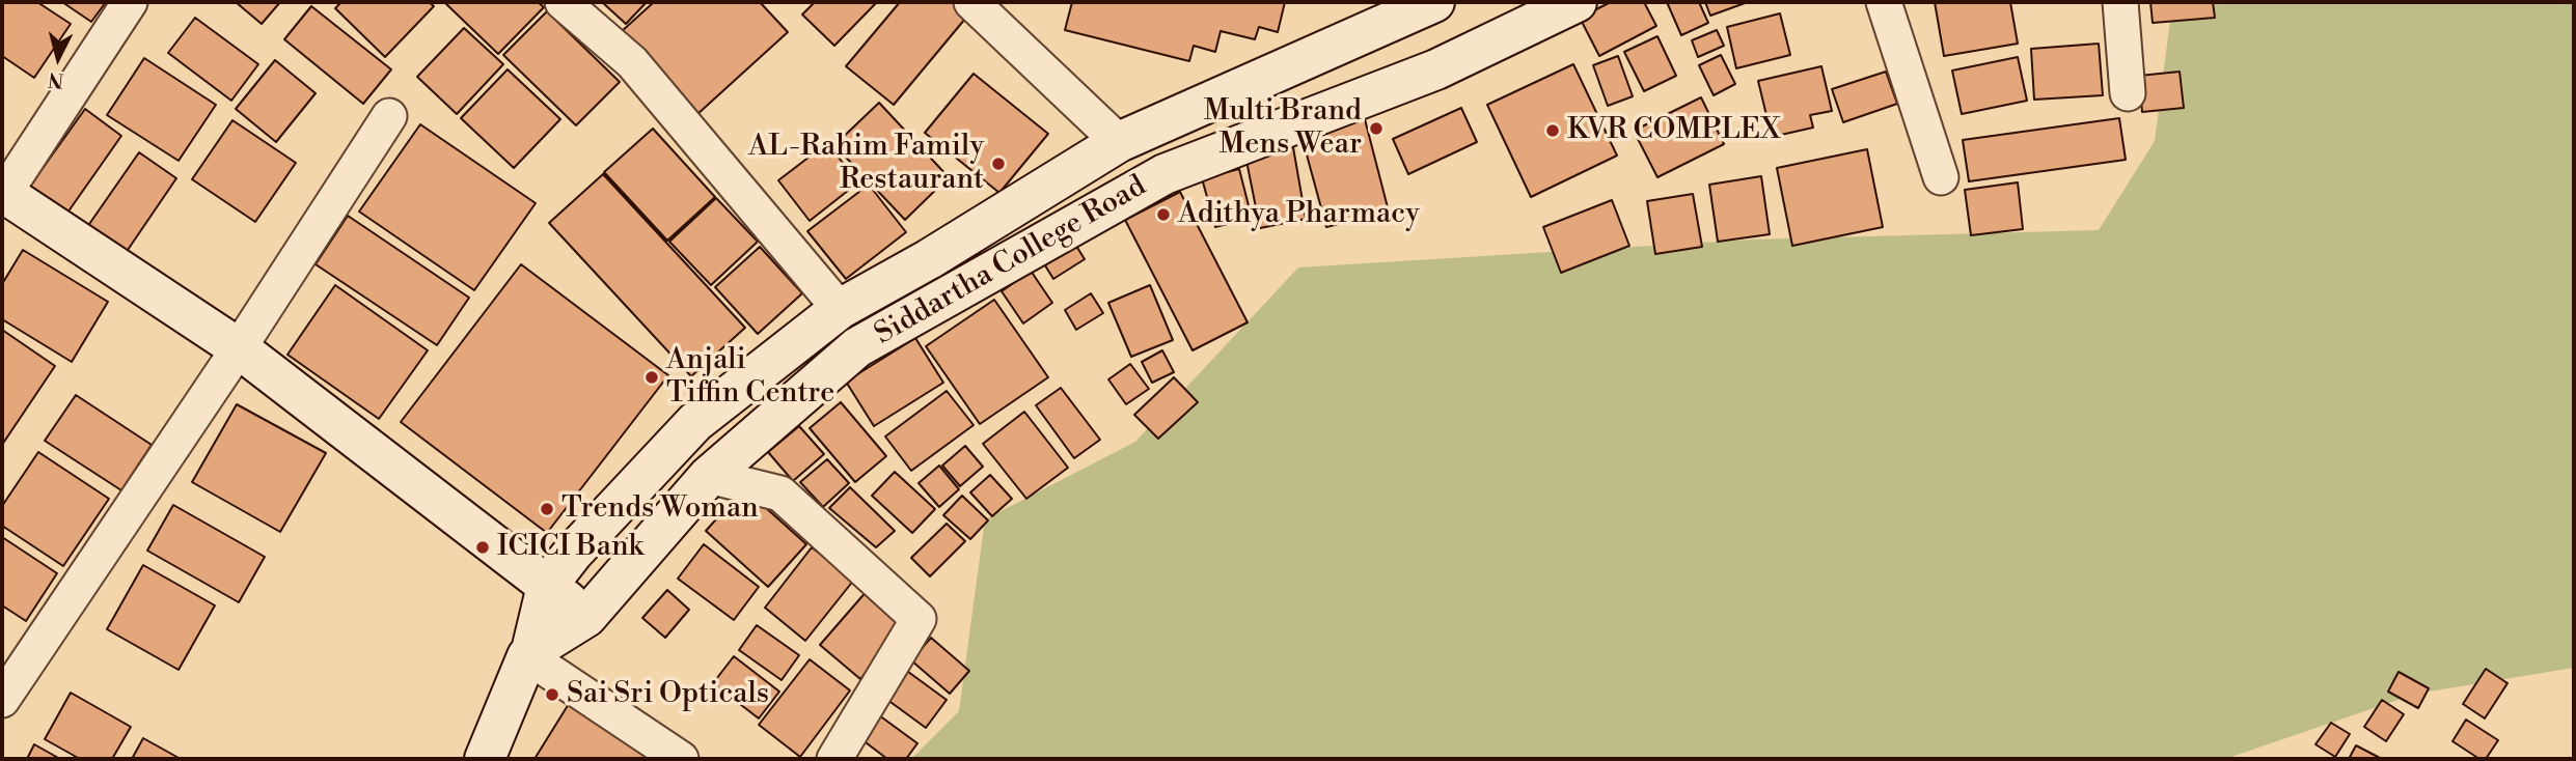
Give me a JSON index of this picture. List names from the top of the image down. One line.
{"streets":{"street":["Siddartha College Road"]},"places":["Multi Brand Mens Wear","KVR COMPLEX","AL-Rahim Family Restaurant","Adithya Pharmacy","Anjali Tiffin Centre","Trends Woman","ICICI Bank","Sai Sri Opticals"],"north":"bottom"}
